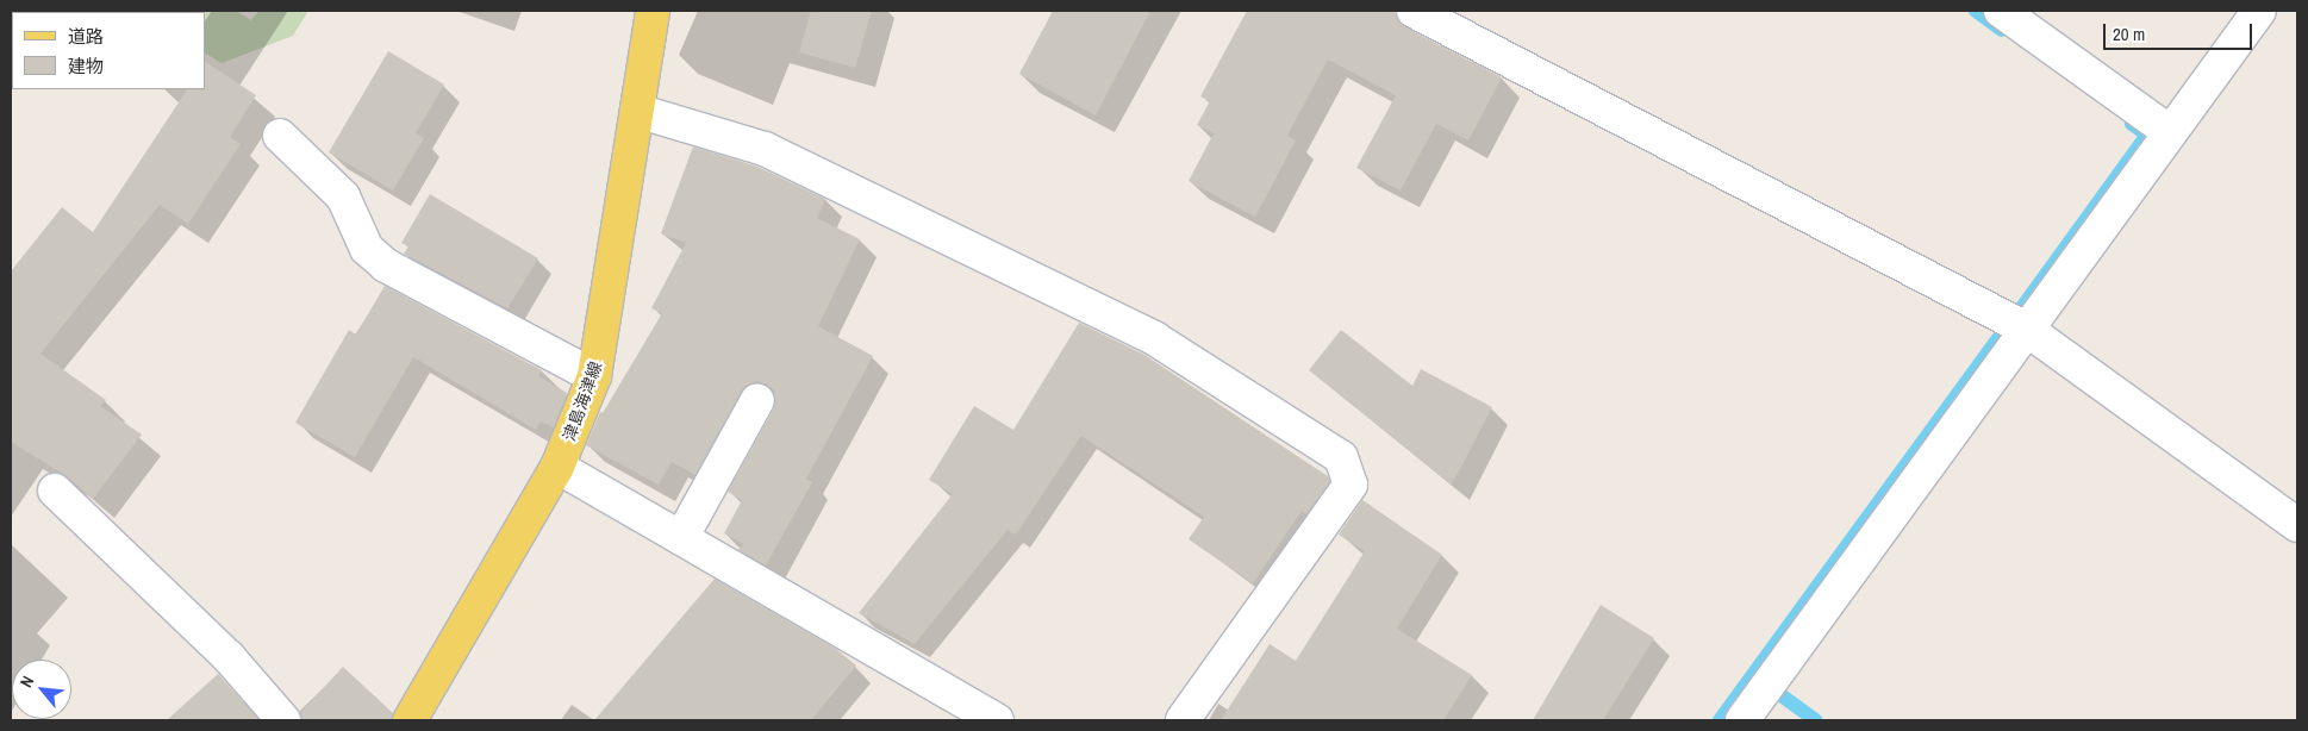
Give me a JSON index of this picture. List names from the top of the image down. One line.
{"streets":{"main road":["津島海津線"]},"legend":["道路","建物"],"scale_bar":"20 m","north":"top left"}
